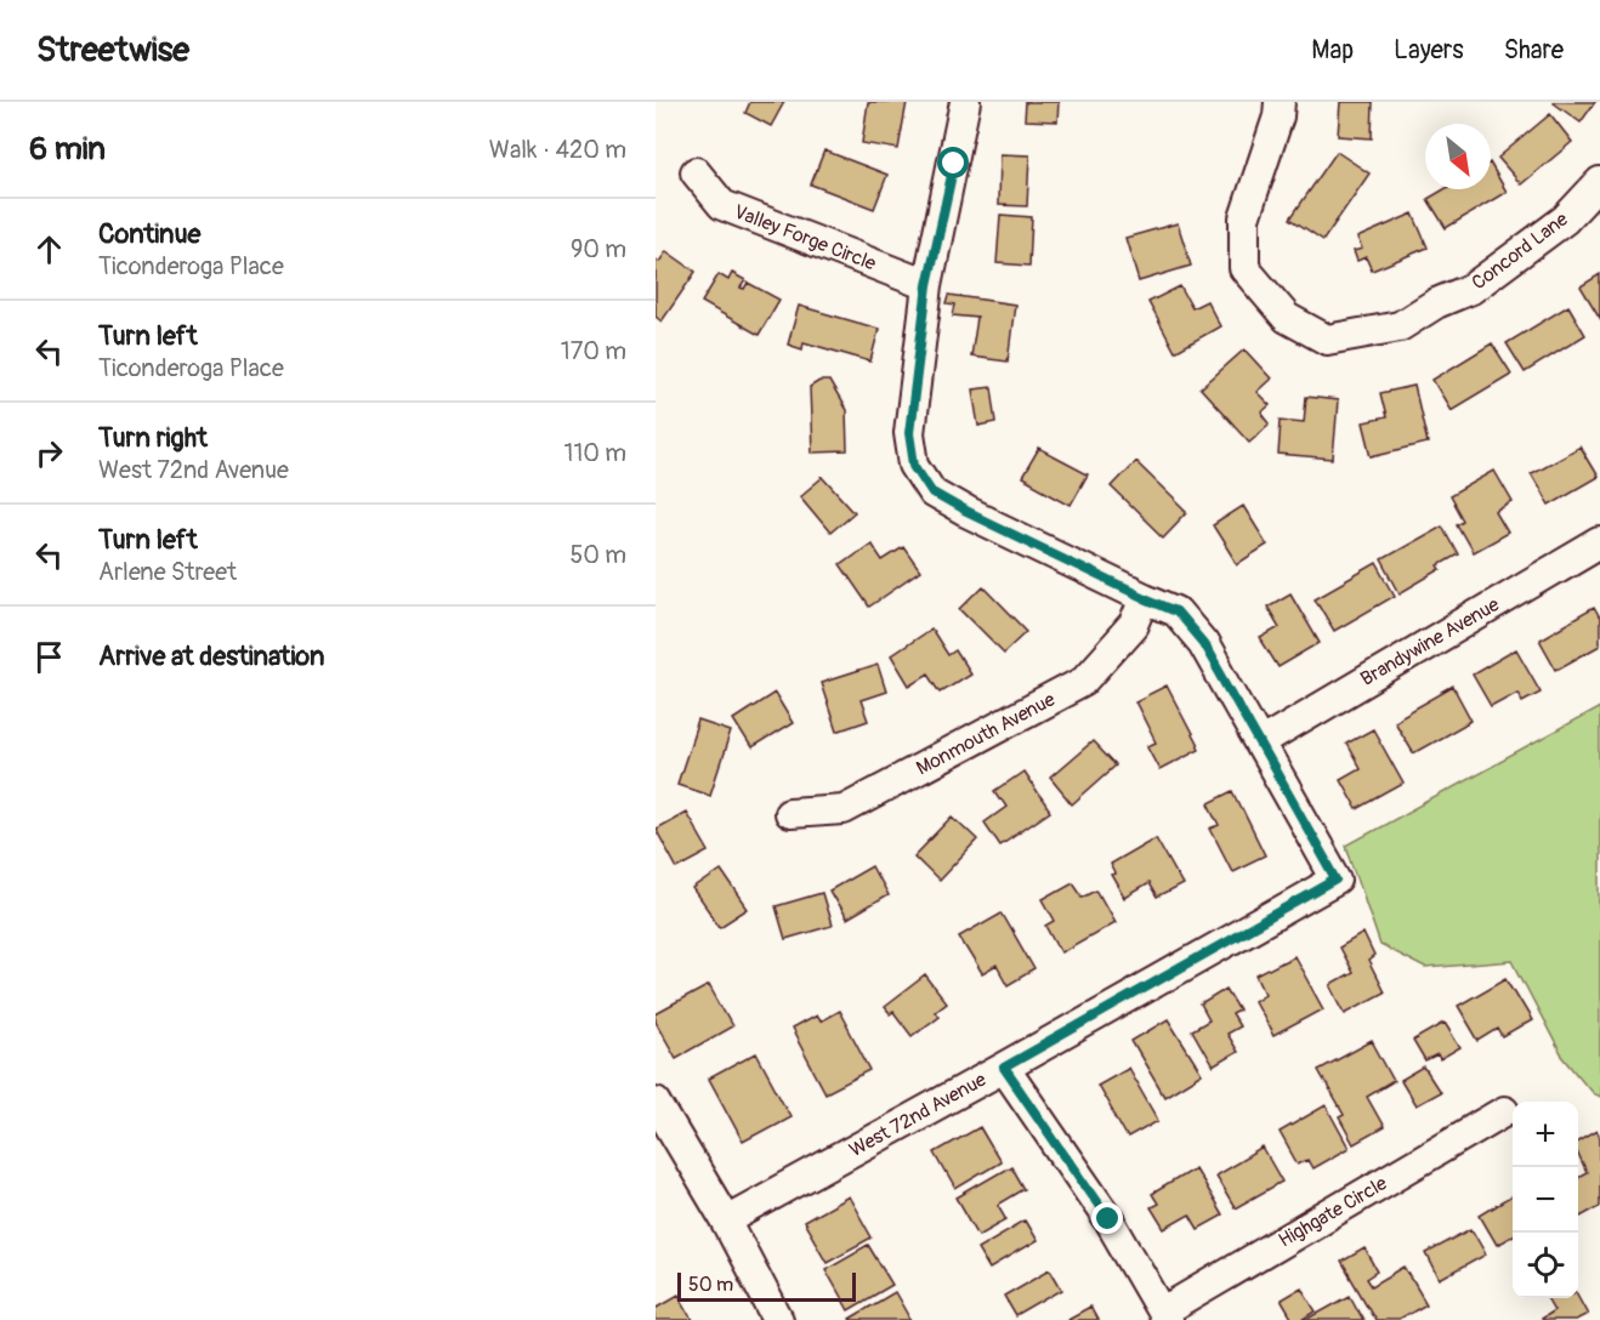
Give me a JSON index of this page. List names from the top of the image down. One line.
{"streets":{"street":["Valley Forge Circle","Concord Lane","Brandywine Avenue","Monmouth Avenue","West 72nd Avenue","Highgate Circle"]},"crossings":[["Brandywine Avenue","West 72nd Avenue"]],"scale_bar":"50 m","north":"bottom right","page":{"header":"Streetwise","nav":["Map","Layers","Share"],"heading":["6 min","Walk · 420 m"],"list":[["Continue","Ticonderoga Place","90 m"],["Turn left","Ticonderoga Place","170 m"],["Turn right","West 72nd Avenue","110 m"],["Turn left","Arlene Street","50 m"],"Arrive at destination"],"map_buttons":["+","−"],"scale":"50 m"}}
